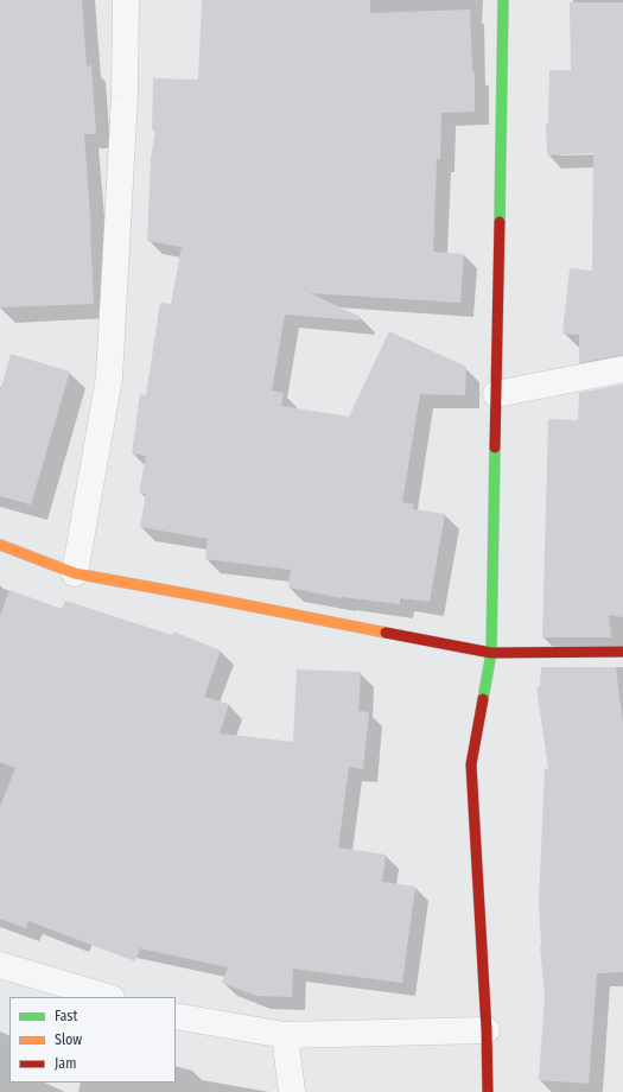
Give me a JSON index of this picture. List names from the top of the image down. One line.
{"legend":["Fast","Slow","Jam"]}
